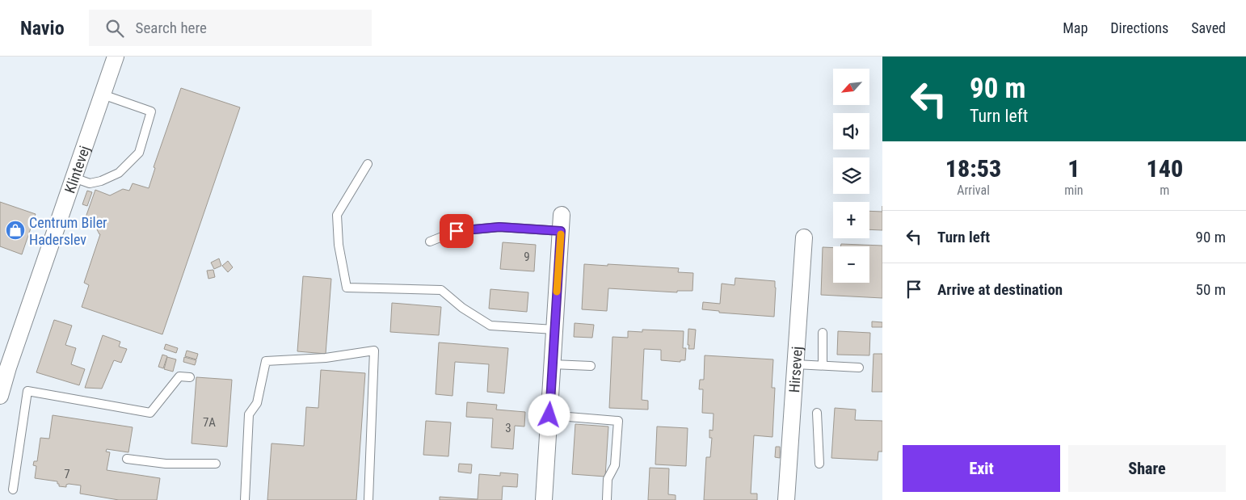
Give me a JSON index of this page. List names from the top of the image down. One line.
{"streets":{"street":["Klintevej","Hirsevej"]},"places":{"shop":["Centrum Biler Haderslev"]},"house_numbers":["9","7A","3","7"],"north":"bottom left","page":{"header":"Navio","search":"Search here","nav":["Map","Directions","Saved"],"turn":["90 m","Turn left"],"map_buttons":["+","−"],"eta":["18:53","Arrival","1","min","140","m"],"list":[{"name":"Turn left","value":"90 m"},{"name":"Arrive at destination","value":"50 m"}],"buttons":["Exit","Share"]}}
